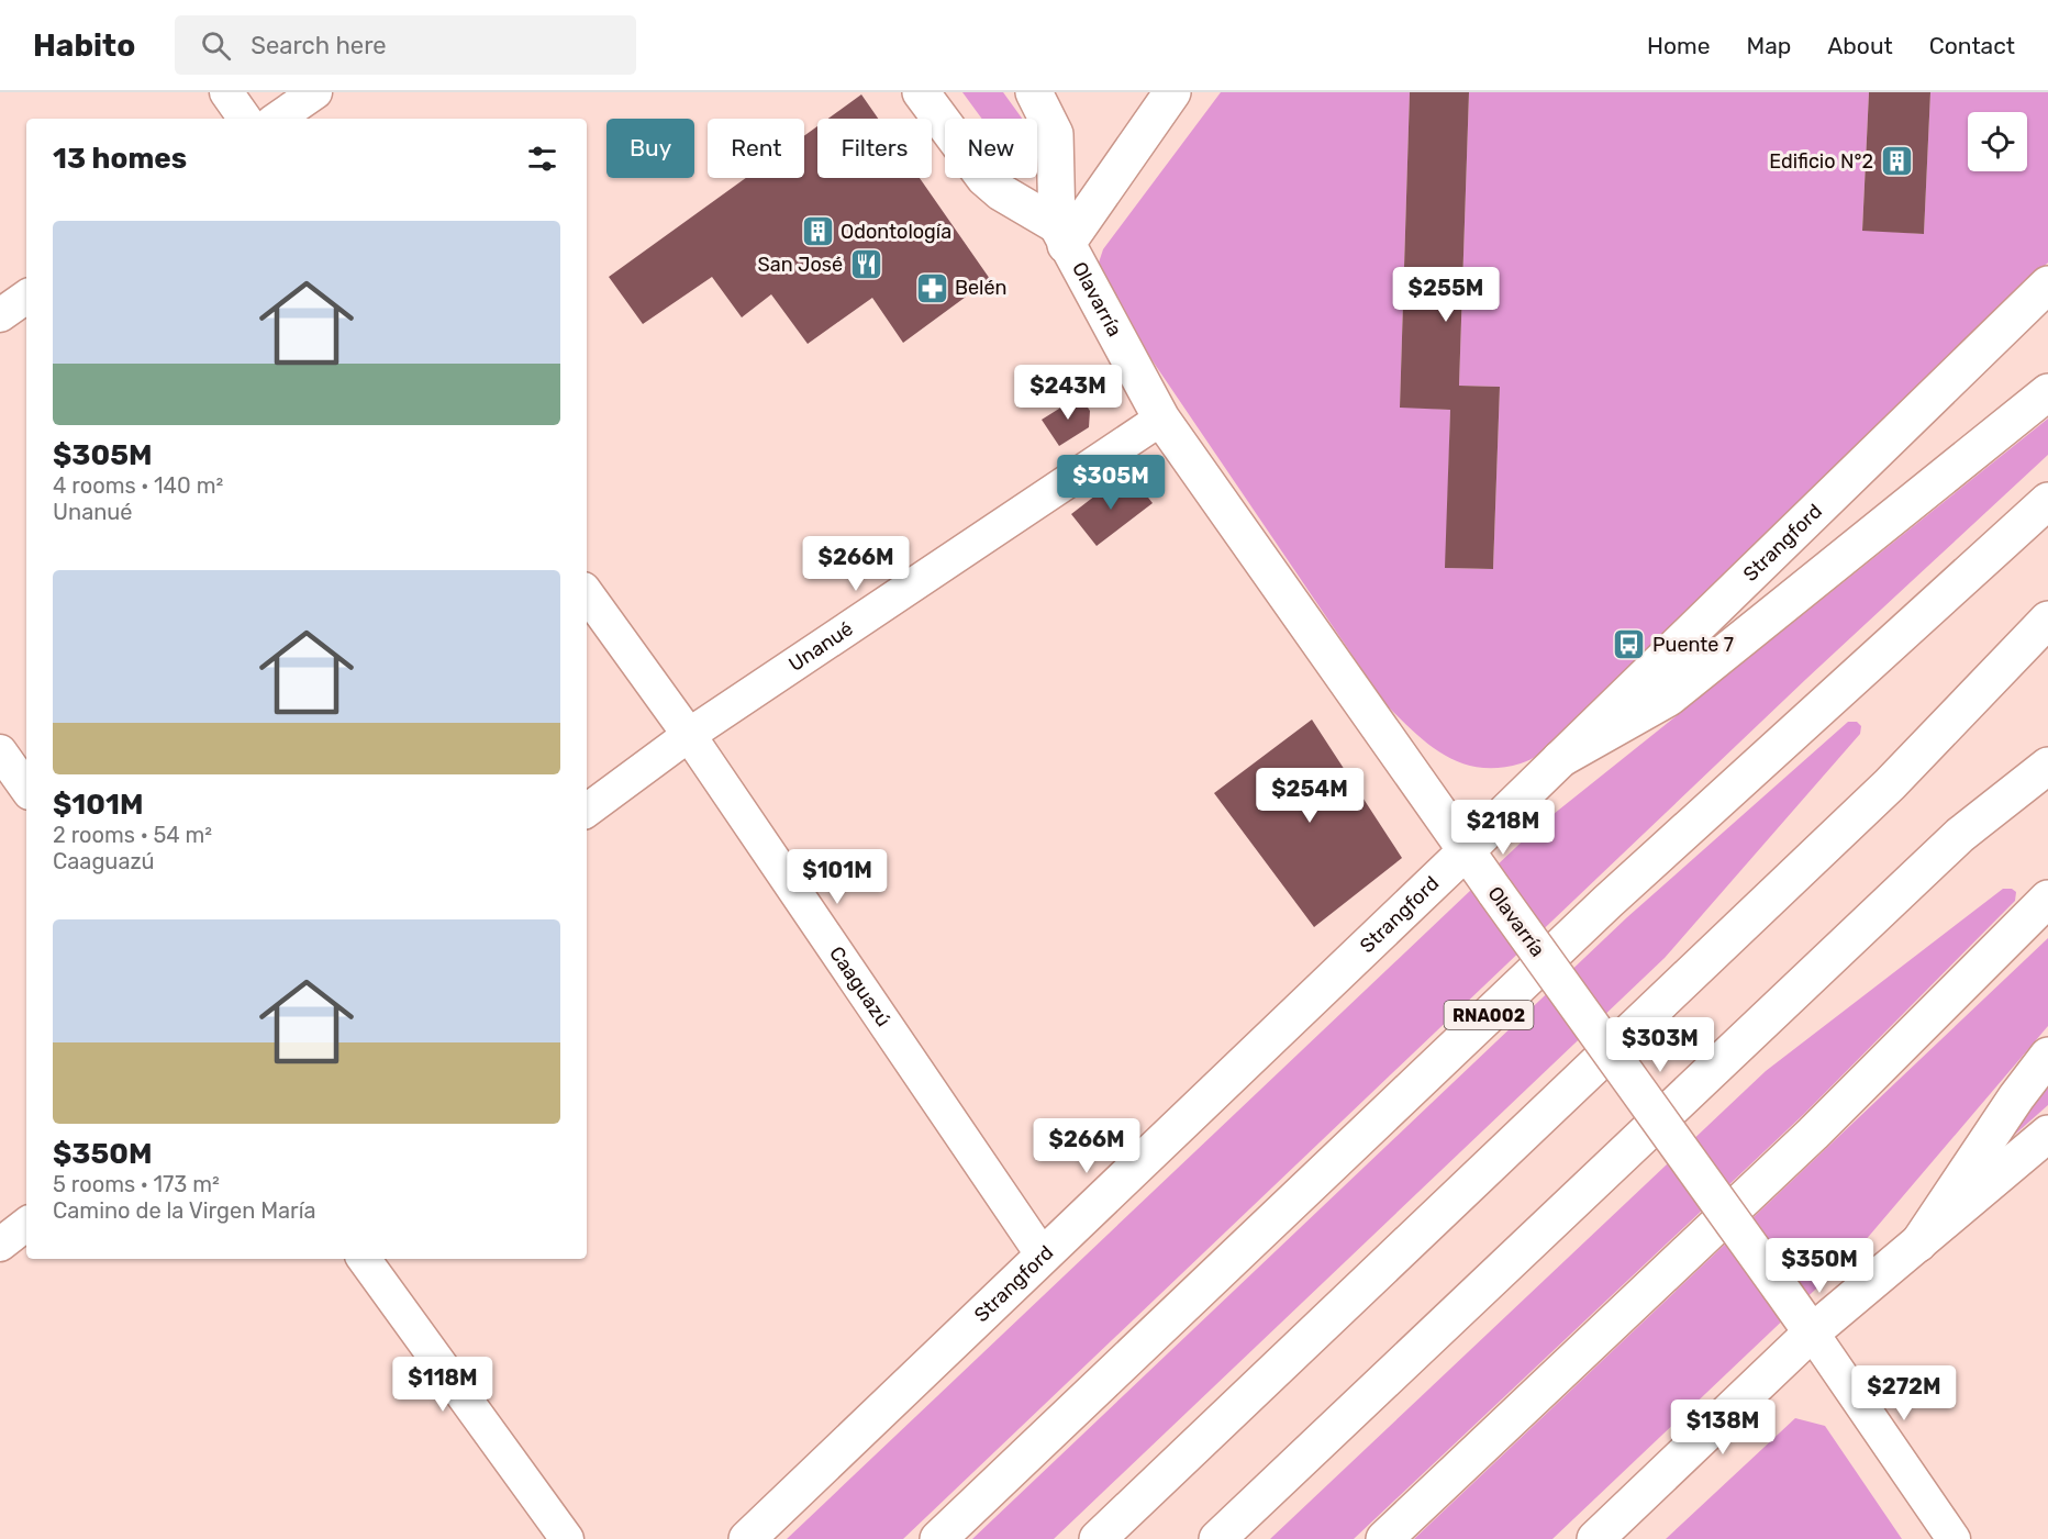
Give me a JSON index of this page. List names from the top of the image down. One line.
{"streets":{"main road":["Olavarría","Strangford","RNA002"],"street":["Unanué","Caaguazú"]},"crossings":[["Olavarría","Strangford"],["Olavarría","Unanué"],["Strangford","Caaguazú"],["Unanué","Caaguazú"]],"places":{"building":["Edificio N°2","Odontología"],"restaurant":["San José"],"pharmacy":["Belén"],"bus stop":["Puente 7"]},"page":{"header":"Habito","search":"Search here","nav":["Home","Map","About","Contact"],"chip":["Buy","Rent","Filters","New"],"heading":"13 homes","list":[{"name":"$305M","note":"4 rooms · 140 m² · Unanué"},{"name":"$101M","note":"2 rooms · 54 m² · Caaguazú"},{"name":"$350M","note":"5 rooms · 173 m² · Camino de la Virgen María"}],"price":["$255M","$243M","$305M","$266M","$254M","$218M","$101M","$303M","$266M","$350M","$118M","$272M","$138M"]}}
